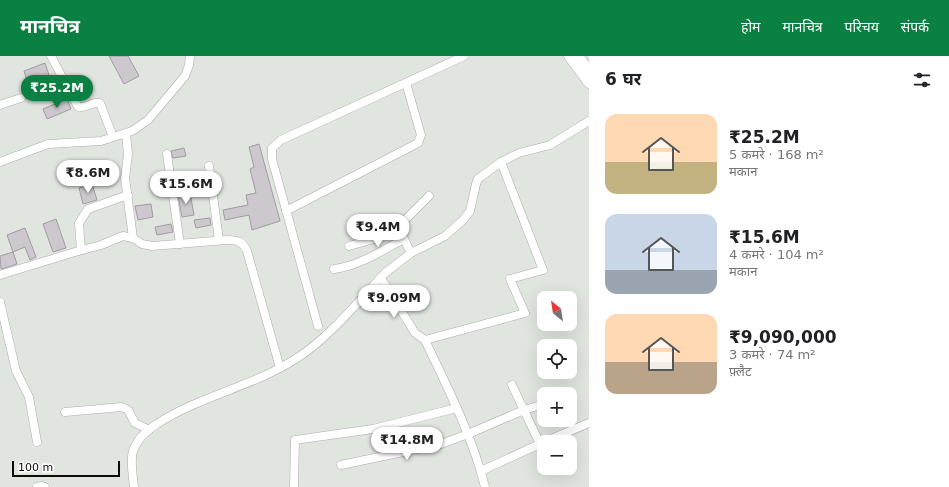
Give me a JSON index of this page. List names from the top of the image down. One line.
{"scale_bar":"100 m","north":"top left","page":{"header":"मानचित्र","nav":["होम","मानचित्र","परिचय","संपर्क"],"heading":"6 घर","price":["₹25.2M","₹8.6M","₹15.6M","₹9.4M","₹9.09M","₹14.8M"],"list":[{"name":"₹25.2M","note":"5 कमरे · 168 m² · मकान"},{"name":"₹15.6M","note":"4 कमरे · 104 m² · मकान"},{"name":"₹9,090,000","note":"3 कमरे · 74 m² · फ़्लैट"}],"map_buttons":["+","−"],"scale":"100 m"}}
